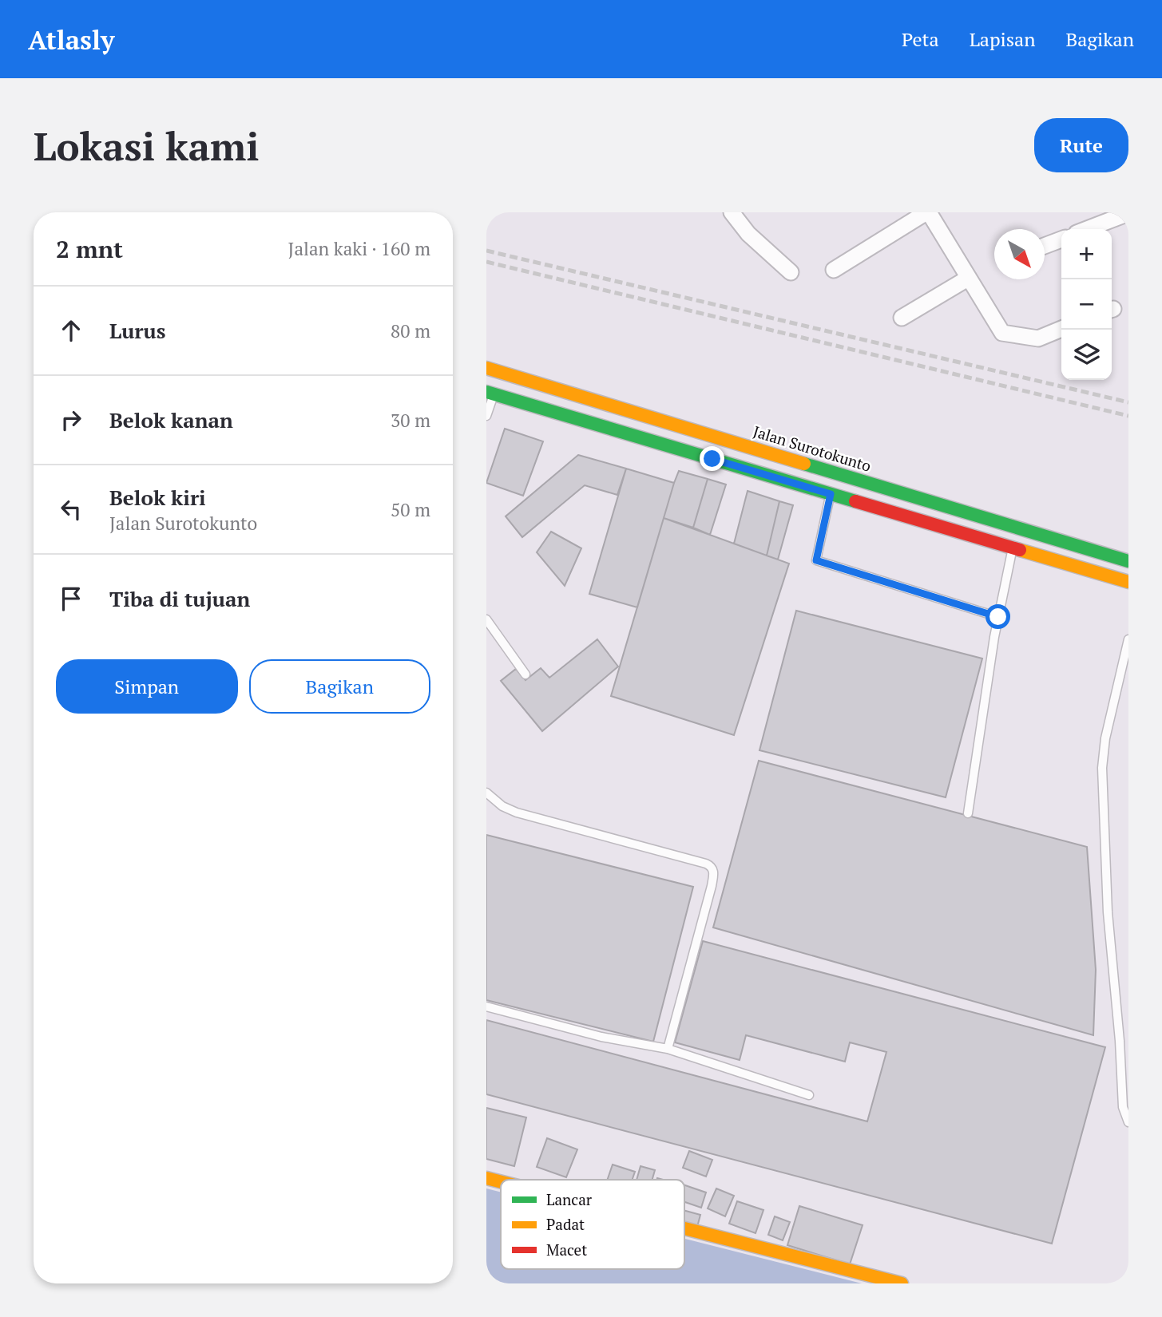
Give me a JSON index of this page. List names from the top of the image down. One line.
{"streets":{"main road":["Jalan Surotokunto"]},"legend":["Lancar","Padat","Macet"],"north":"bottom right","page":{"header":"Atlasly","nav":["Peta","Lapisan","Bagikan"],"buttons":["Rute",["Simpan","Bagikan"]],"title":"Lokasi kami","heading":["2 mnt","Jalan kaki · 160 m"],"map_buttons":["+","−"],"list":[["Lurus","80 m"],["Belok kanan","30 m"],["Belok kiri","Jalan Surotokunto","50 m"],"Tiba di tujuan"]}}
